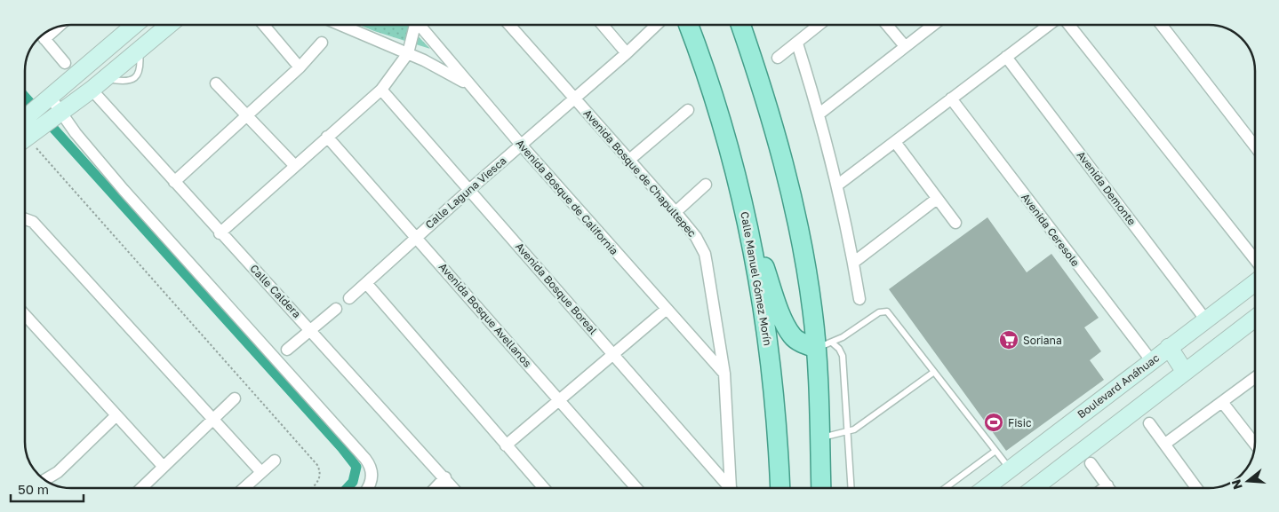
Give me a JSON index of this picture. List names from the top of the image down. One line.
{"streets":{"main road":["Calle Manuel Gómez Morín"],"street":["Avenida Bosque de Chapultepec","Avenida Demonte","Calle Laguna Viesca","Avenida Bosque de California","Avenida Ceresole","Avenida Bosque Boreal","Calle Caldera","Avenida Bosque Avellanos","Boulevard Anáhuac"]},"crossings":[["Avenida Bosque de Chapultepec","Calle Laguna Viesca"],["Avenida Bosque de Chapultepec","Avenida Bosque de California"],["Avenida Demonte","Boulevard Anáhuac"],["Calle Laguna Viesca","Avenida Bosque de California"],["Calle Laguna Viesca","Avenida Bosque Boreal"],["Calle Laguna Viesca","Avenida Bosque Avellanos"],["Avenida Ceresole","Boulevard Anáhuac"]],"places":{"supermarket":["Soriana"],"sports":["Fisic"]},"scale_bar":"50 m","north":"left"}
